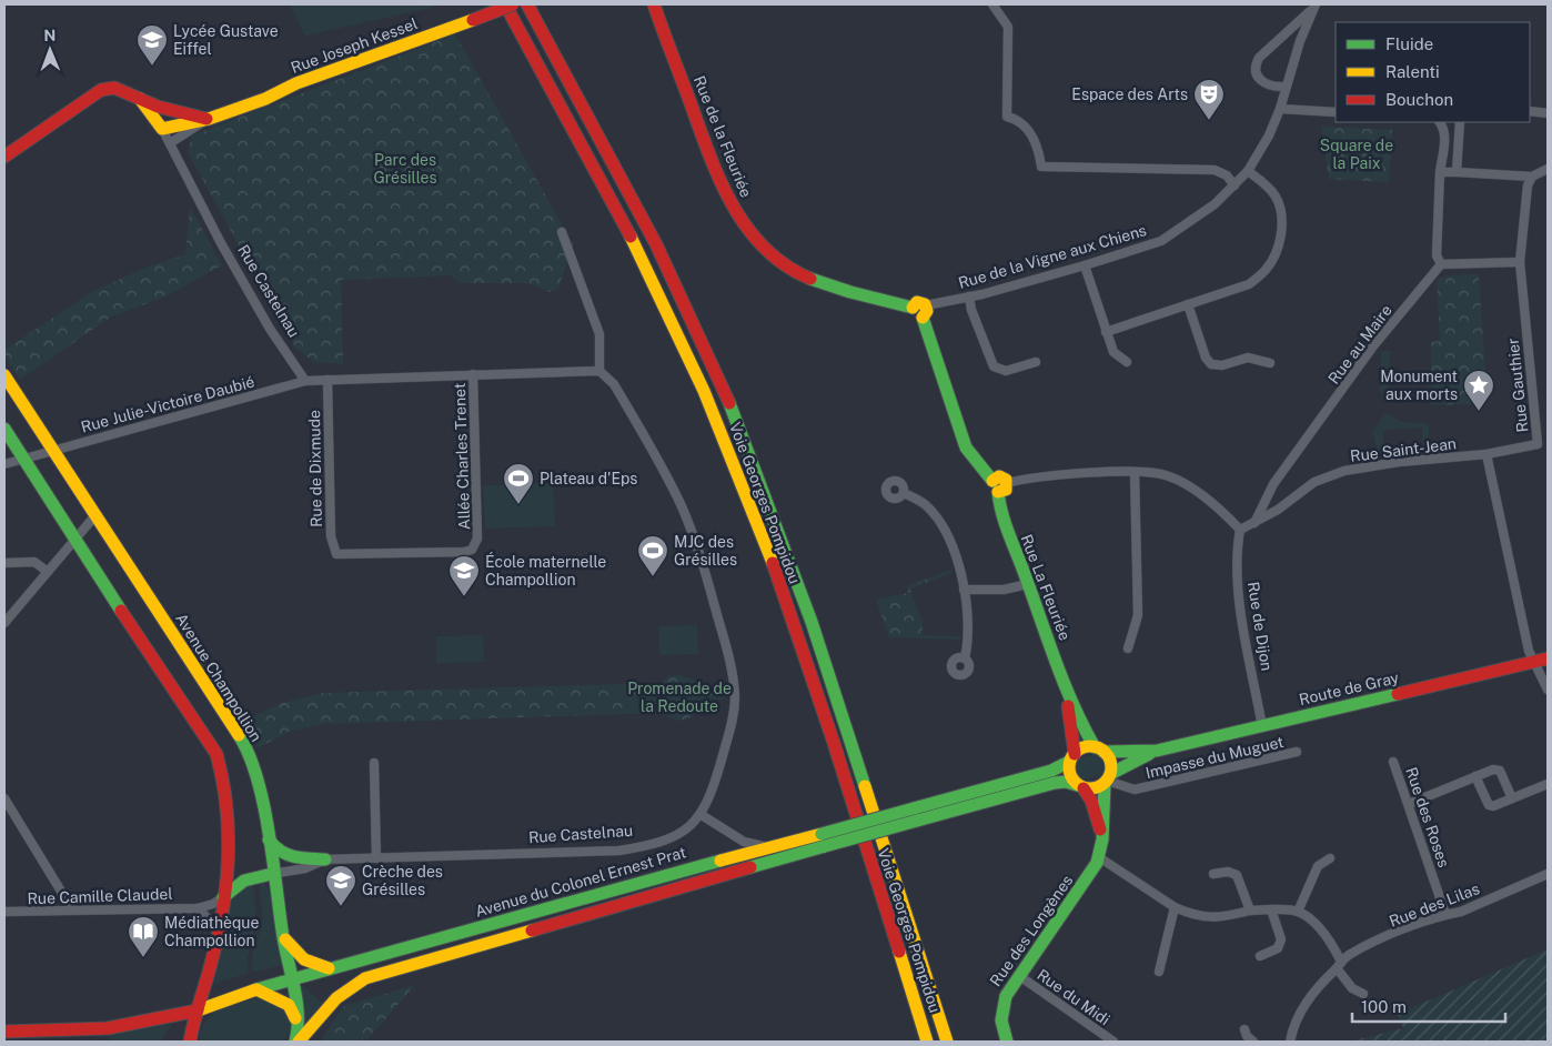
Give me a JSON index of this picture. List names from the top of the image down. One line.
{"streets":{"main road":["Rue Joseph Kessel","Rue de la Fleuriée","Rue Castelnau","Voie Georges Pompidou","Rue La Fleuriée","Avenue Champollion","Route de Gray","Avenue du Colonel Ernest Prat","Rue des Longènes"],"street":["Rue de la Vigne aux Chiens","Rue au Maire","Rue Gauthier","Rue Julie-Victoire Daubié","Rue Saint-Jean","Allée Charles Trenet","Rue de Dixmude","Rue de Dijon","Impasse du Muguet","Rue des Roses","Rue Camille Claudel","Rue des Lilas","Rue du Midi"]},"crossings":[["Rue Joseph Kessel","Rue Castelnau"],["Rue de la Fleuriée","Rue de la Vigne aux Chiens"],["Rue Castelnau","Rue Julie-Victoire Daubié"],["Rue Castelnau","Avenue Champollion"],["Rue au Maire","Rue Saint-Jean"],["Rue Gauthier","Rue Saint-Jean"],["Rue Julie-Victoire Daubié","Avenue Champollion"],["Rue Saint-Jean","Rue de Dijon"],["Allée Charles Trenet","Rue de Dixmude"],["Rue La Fleuriée","Route de Gray"],["Rue La Fleuriée","Impasse du Muguet"],["Rue La Fleuriée","Rue des Longènes"],["Rue de Dijon","Route de Gray"],["Avenue Champollion","Avenue du Colonel Ernest Prat"],["Route de Gray","Impasse du Muguet"],["Route de Gray","Rue des Longènes"],["Impasse du Muguet","Rue des Longènes"],["Rue des Roses","Rue des Lilas"],["Rue des Longènes","Rue du Midi"]],"parks":["Square de la Paix","Parc des Grésilles","Promenade de la Redoute"],"places":{"school or university":["Lycée Gustave Eiffel","École maternelle Champollion","Crèche des Grésilles"],"theatre":["Espace des Arts"],"place":["Monument aux morts"],"sports":["Plateau d'Eps","MJC des Grésilles"],"library":["Médiathèque Champollion"]},"legend":["Fluide","Ralenti","Bouchon"],"scale_bar":"100 m","north":"top"}
